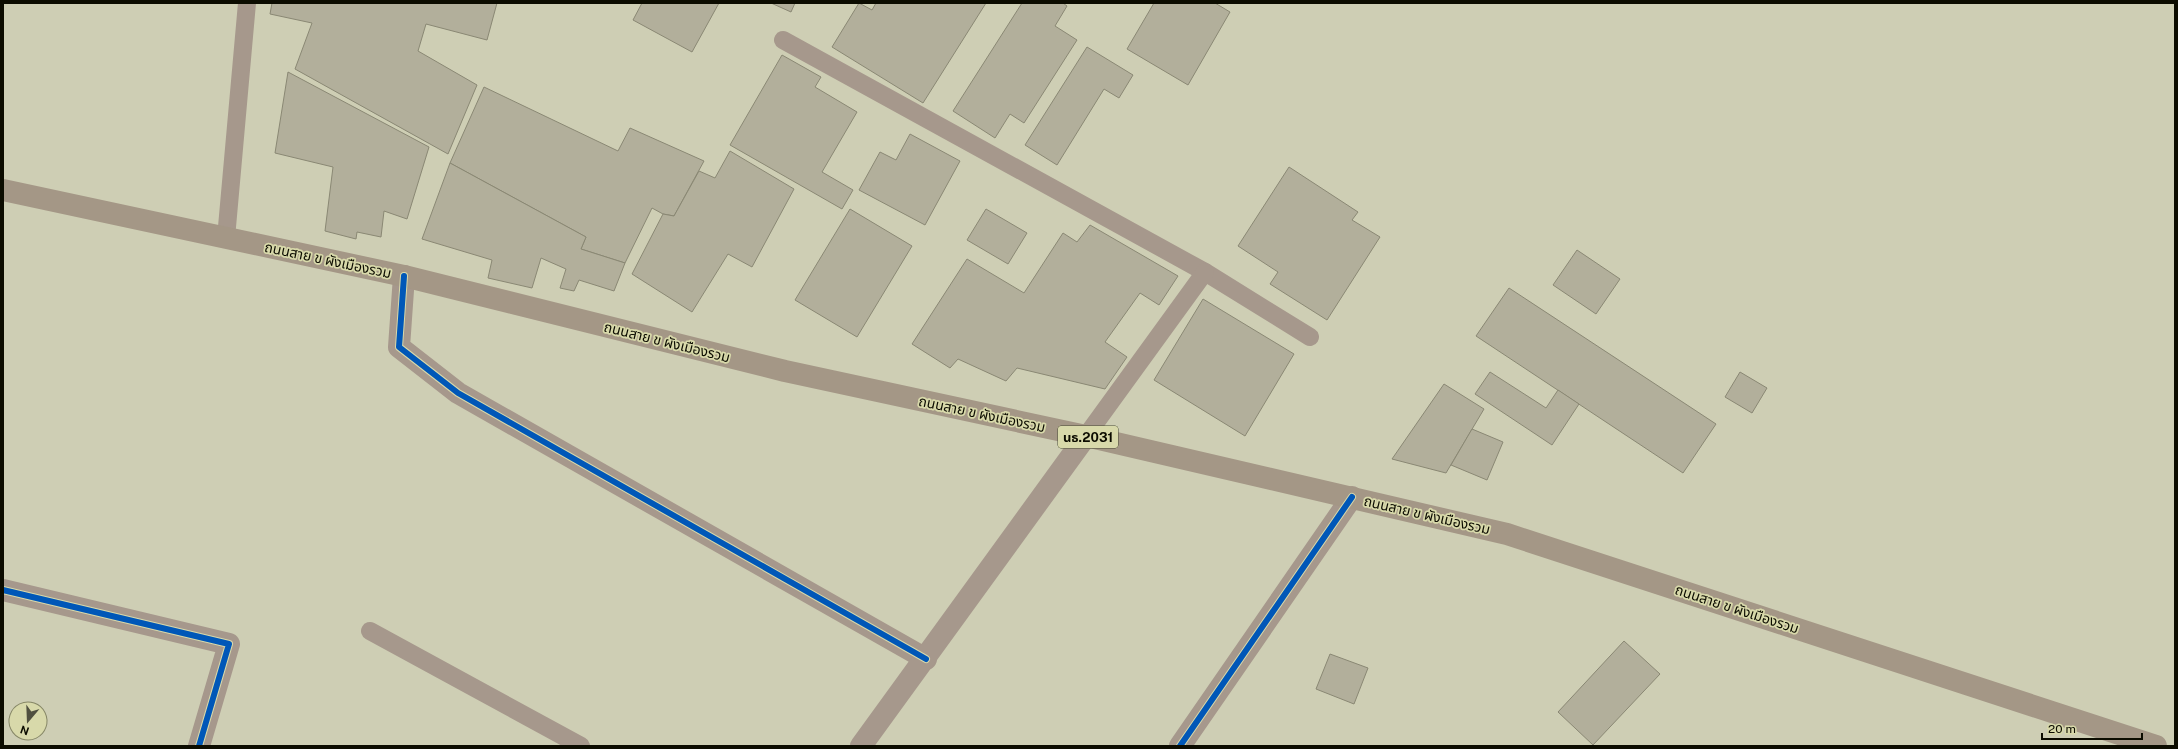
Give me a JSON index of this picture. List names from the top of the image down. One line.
{"streets":{"main road":["ถนนสาย ข ผังเมืองรวม","นธ.2031"]},"scale_bar":"20 m","north":"bottom"}
